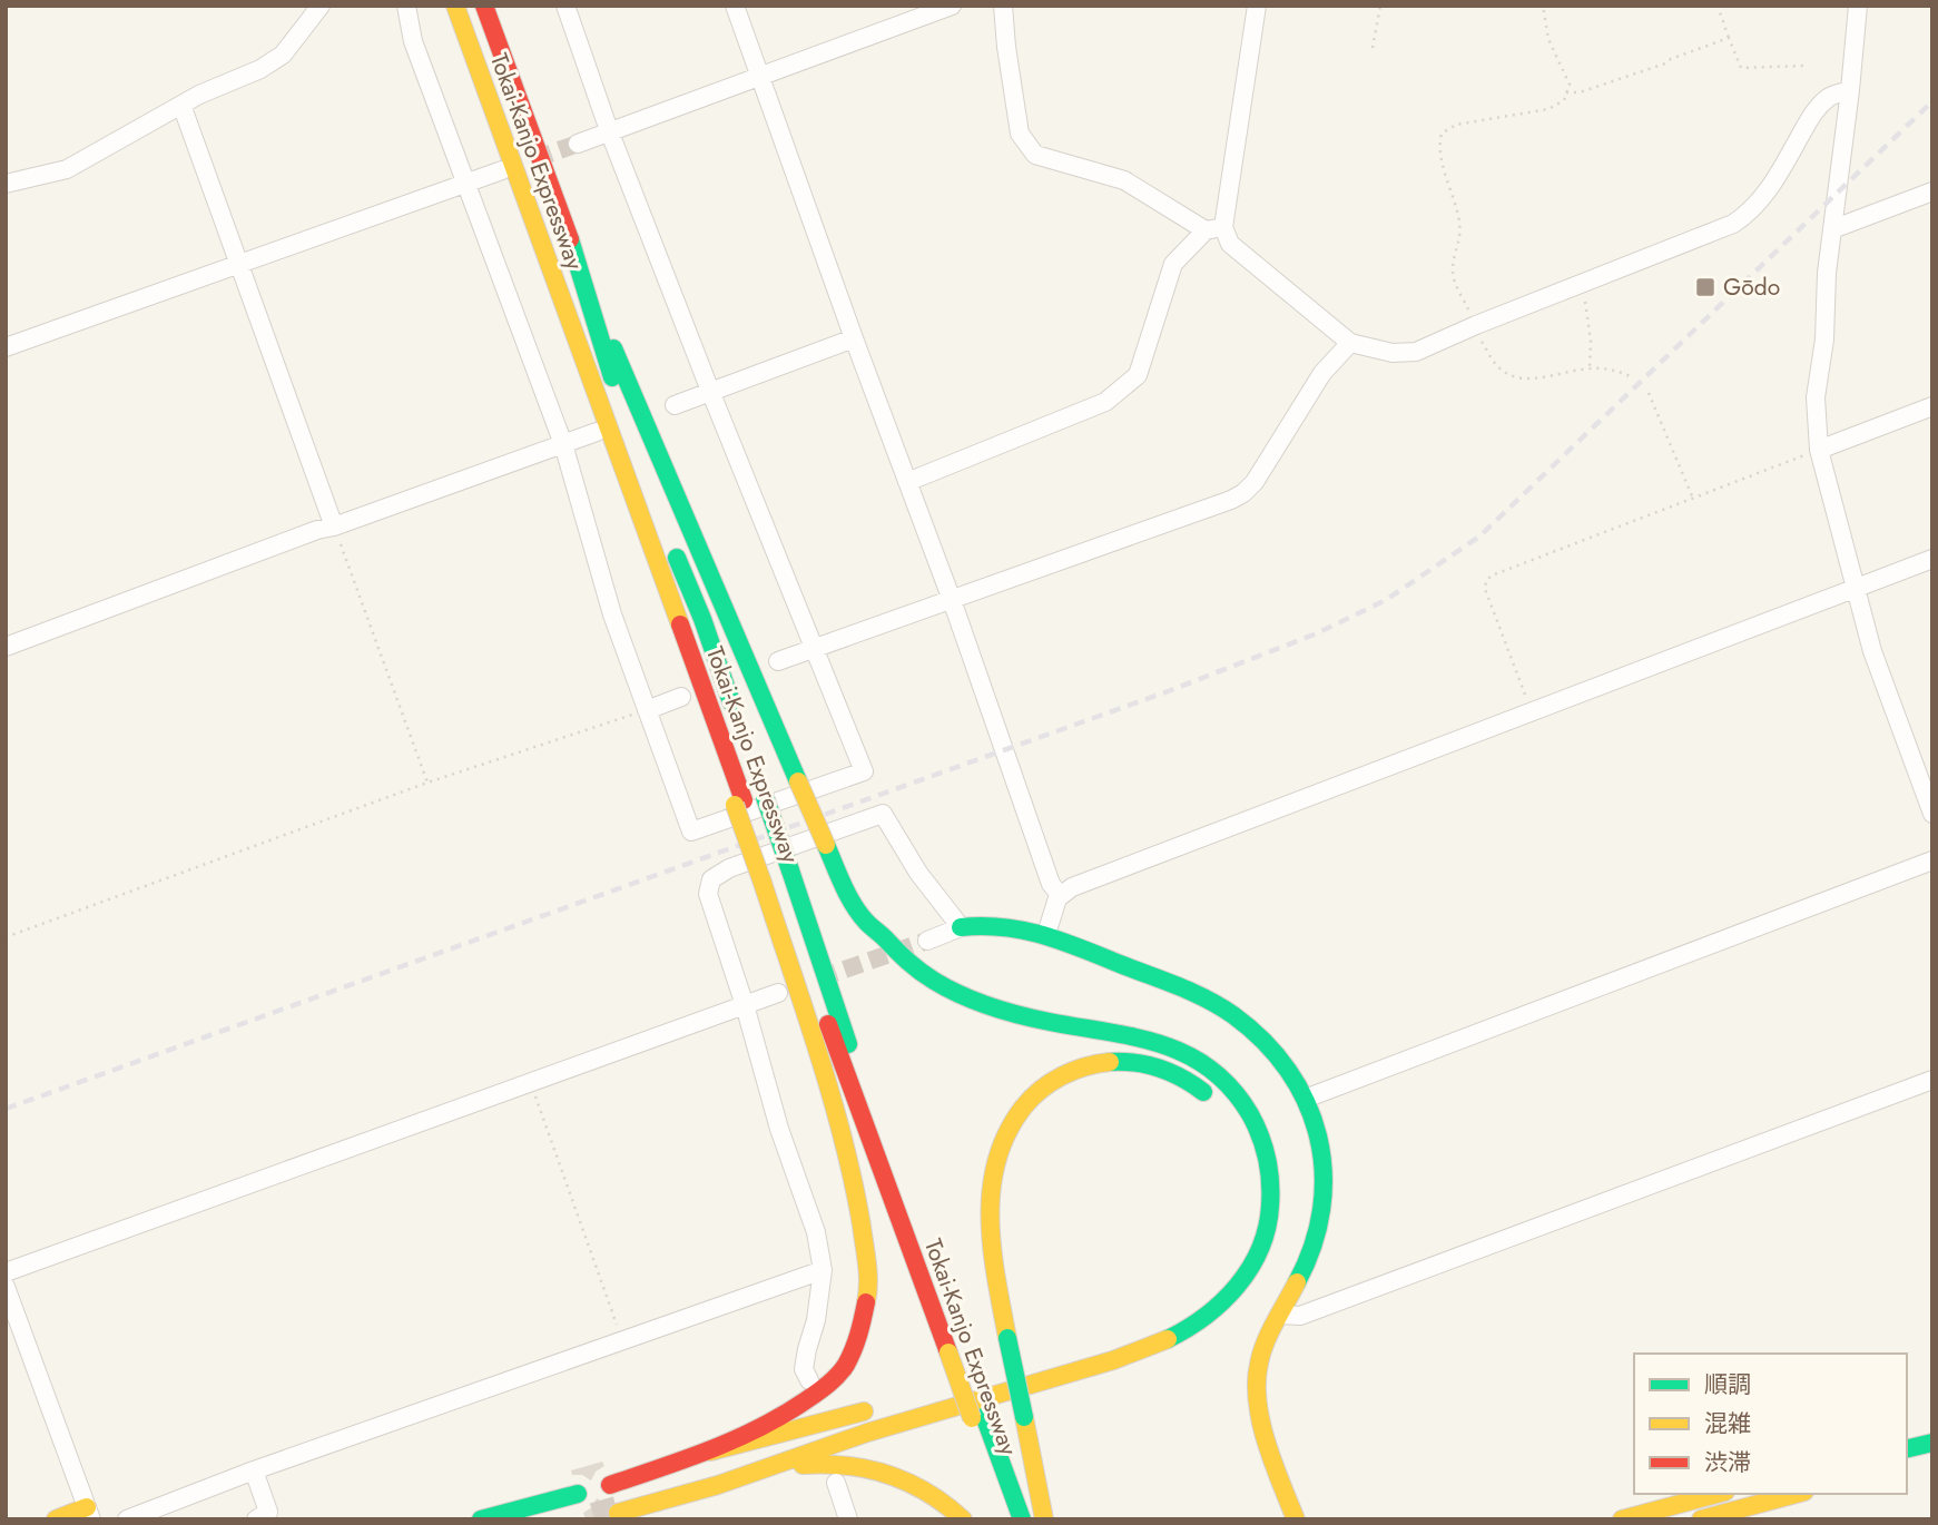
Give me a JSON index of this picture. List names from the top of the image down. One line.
{"streets":{"main road":["Tokai-Kanjo Expressway"]},"places":{"transit":["Gōdo"]},"legend":["順調","混雑","渋滞"]}
